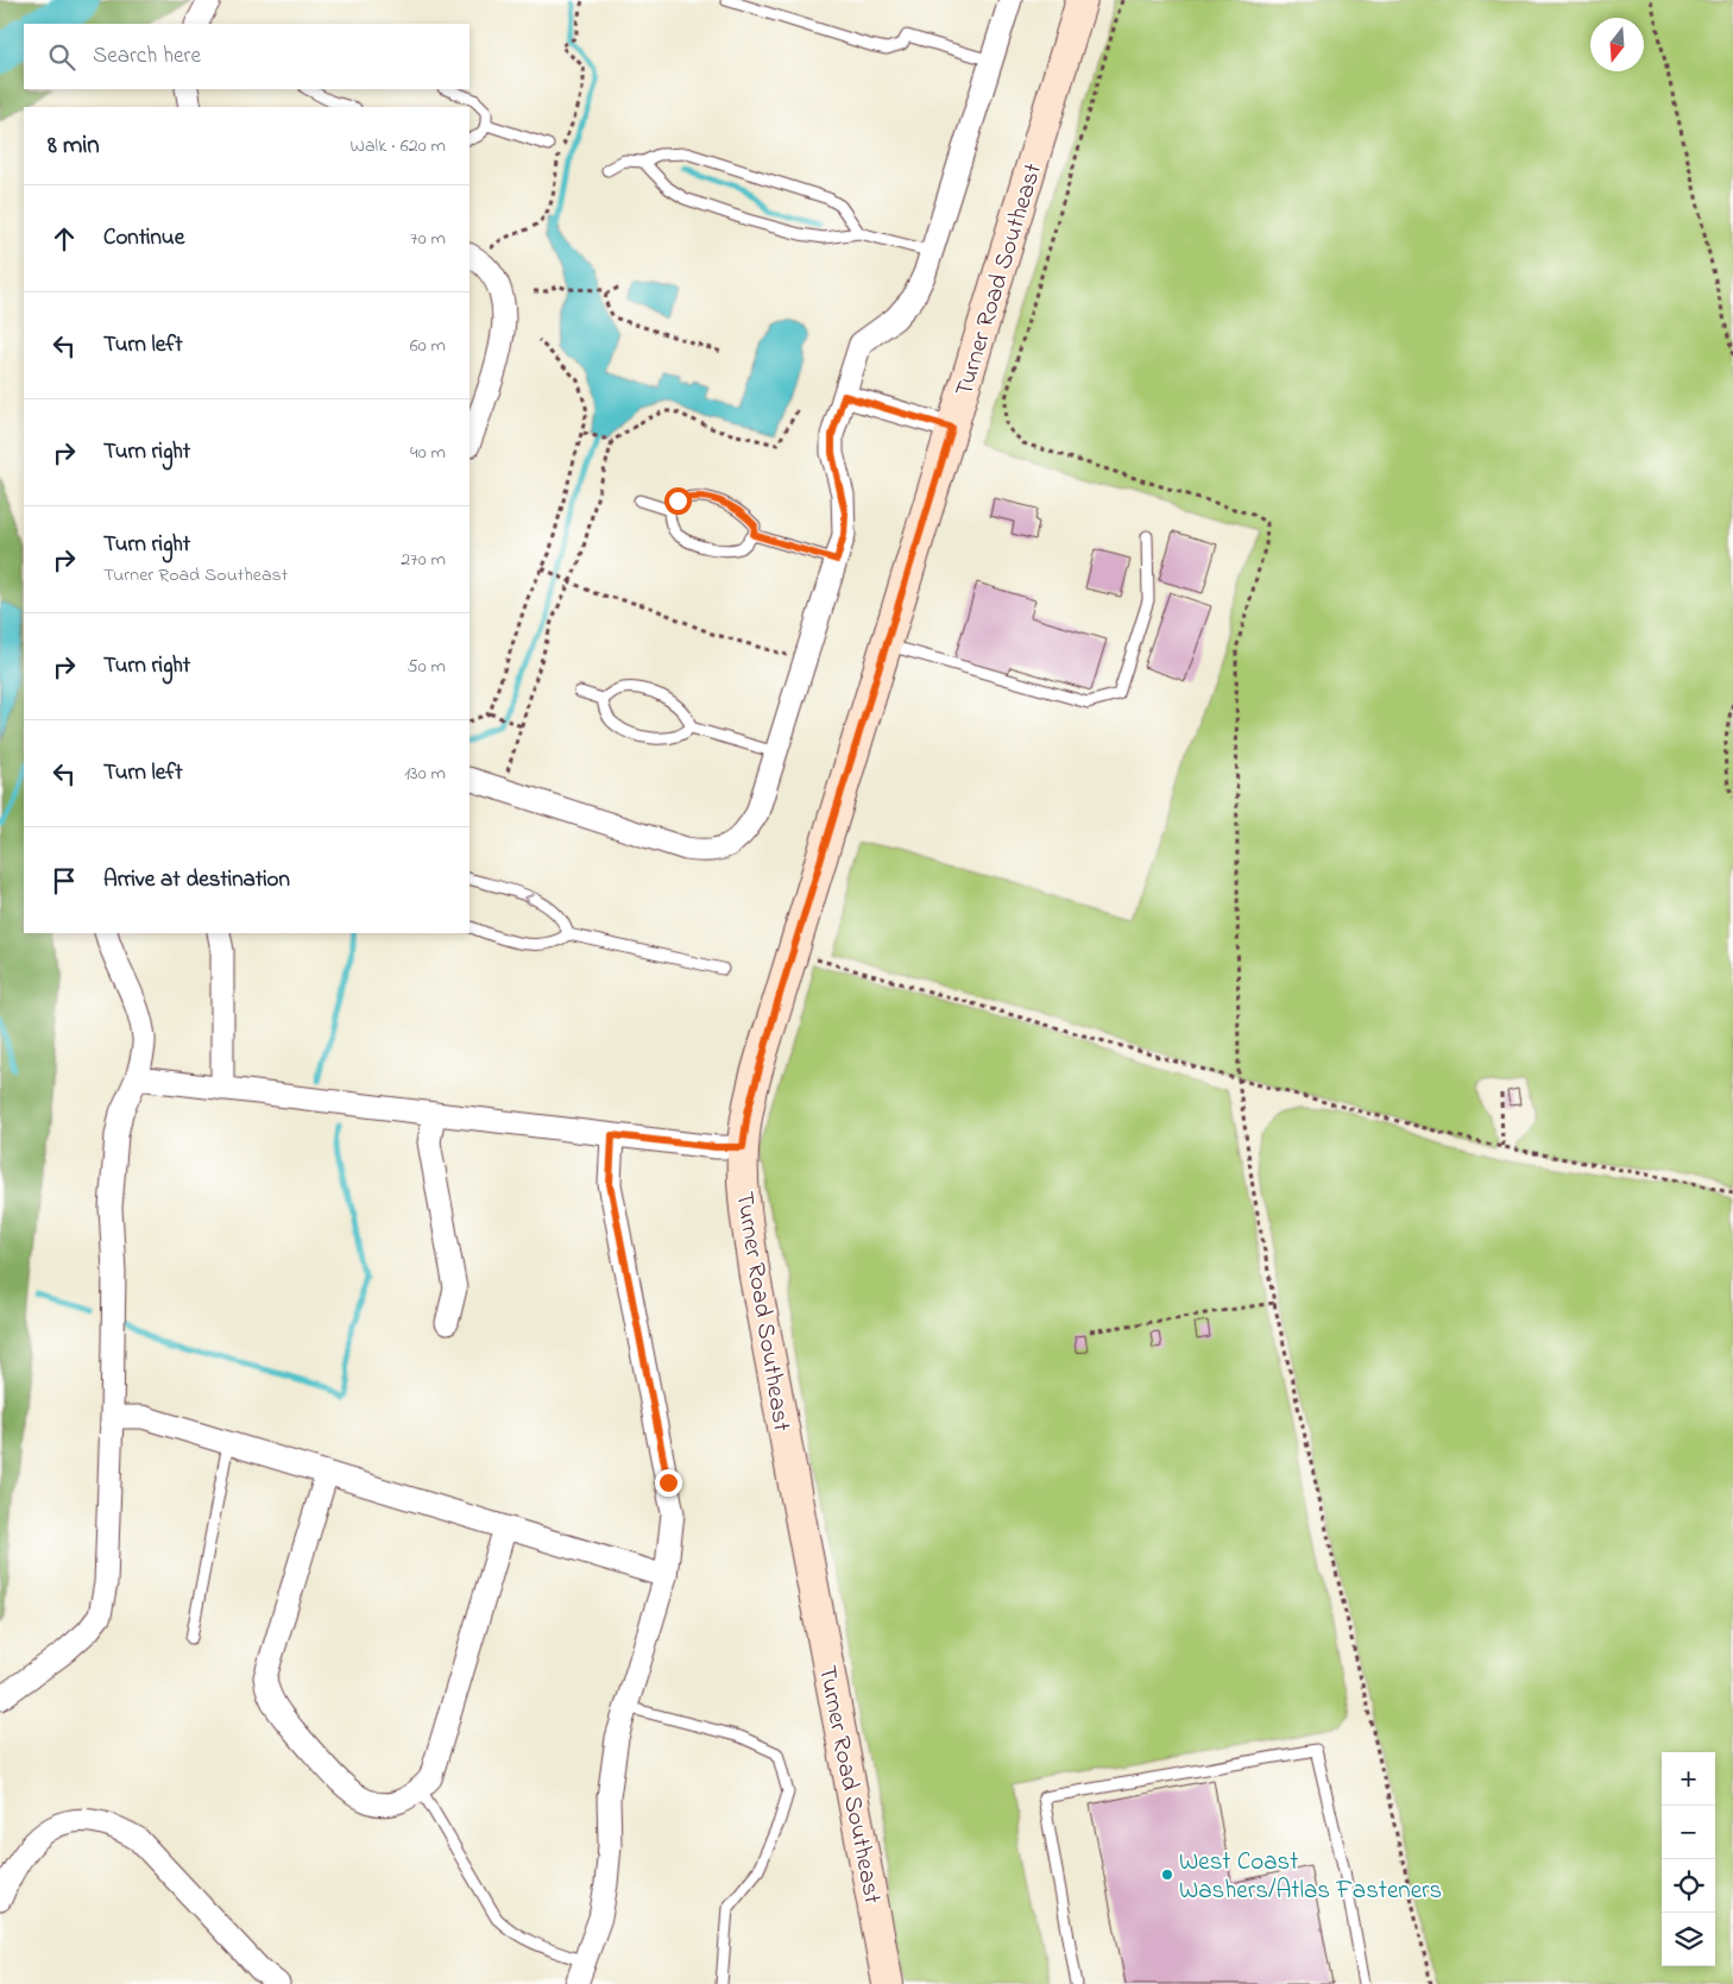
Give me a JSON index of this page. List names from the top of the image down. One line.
{"streets":{"main road":["Turner Road Southeast"]},"places":["West Coast Washers/Atlas Fasteners"],"north":"bottom","page":{"search":"Search here","heading":["8 min","Walk · 620 m"],"list":[["Continue","70 m"],["Turn left","60 m"],["Turn right","40 m"],["Turn right","Turner Road Southeast","270 m"],["Turn right","50 m"],["Turn left","130 m"],"Arrive at destination"],"map_buttons":["+","−"]}}
